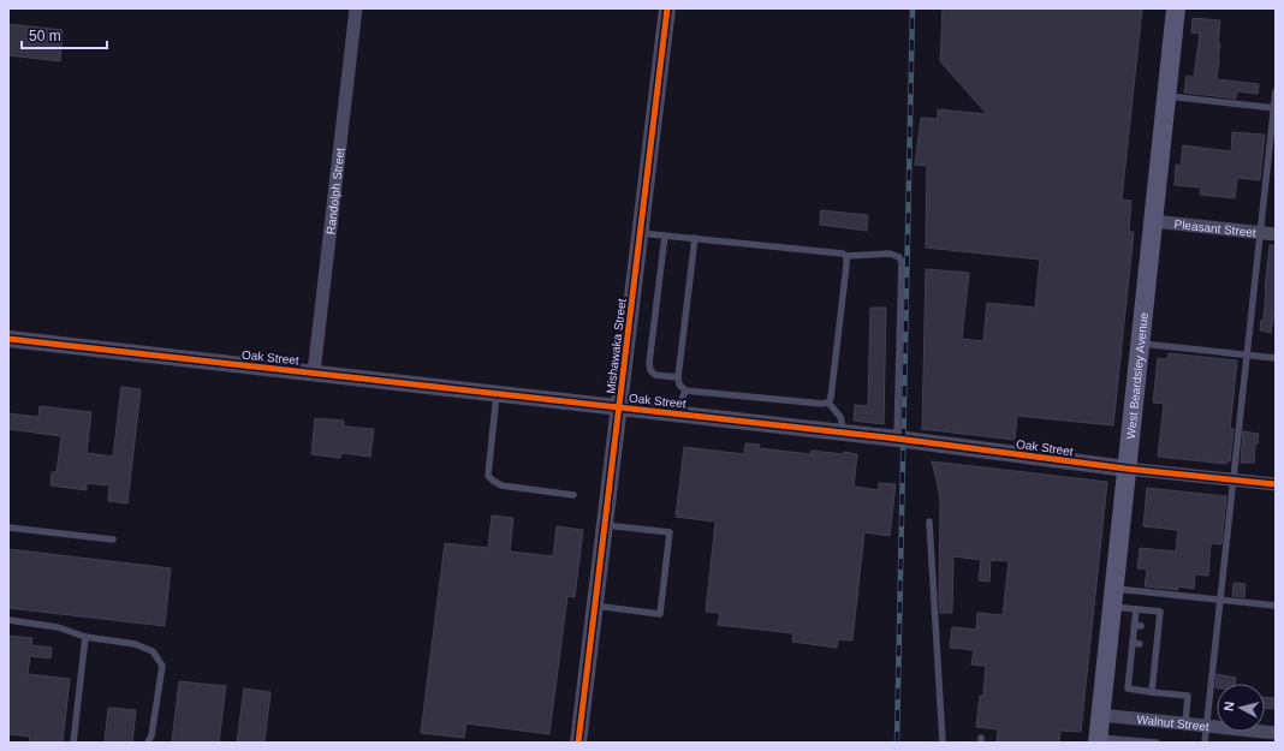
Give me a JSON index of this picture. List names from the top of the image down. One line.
{"streets":{"main road":["West Beardsley Avenue"],"street":["Randolph Street","Pleasant Street","Mishawaka Street","Oak Street","Walnut Street"]},"crossings":[["Randolph Street","Oak Street"],["Pleasant Street","West Beardsley Avenue"],["Mishawaka Street","Oak Street"],["Oak Street","West Beardsley Avenue"],["West Beardsley Avenue","Walnut Street"]],"scale_bar":"50 m","north":"left"}
